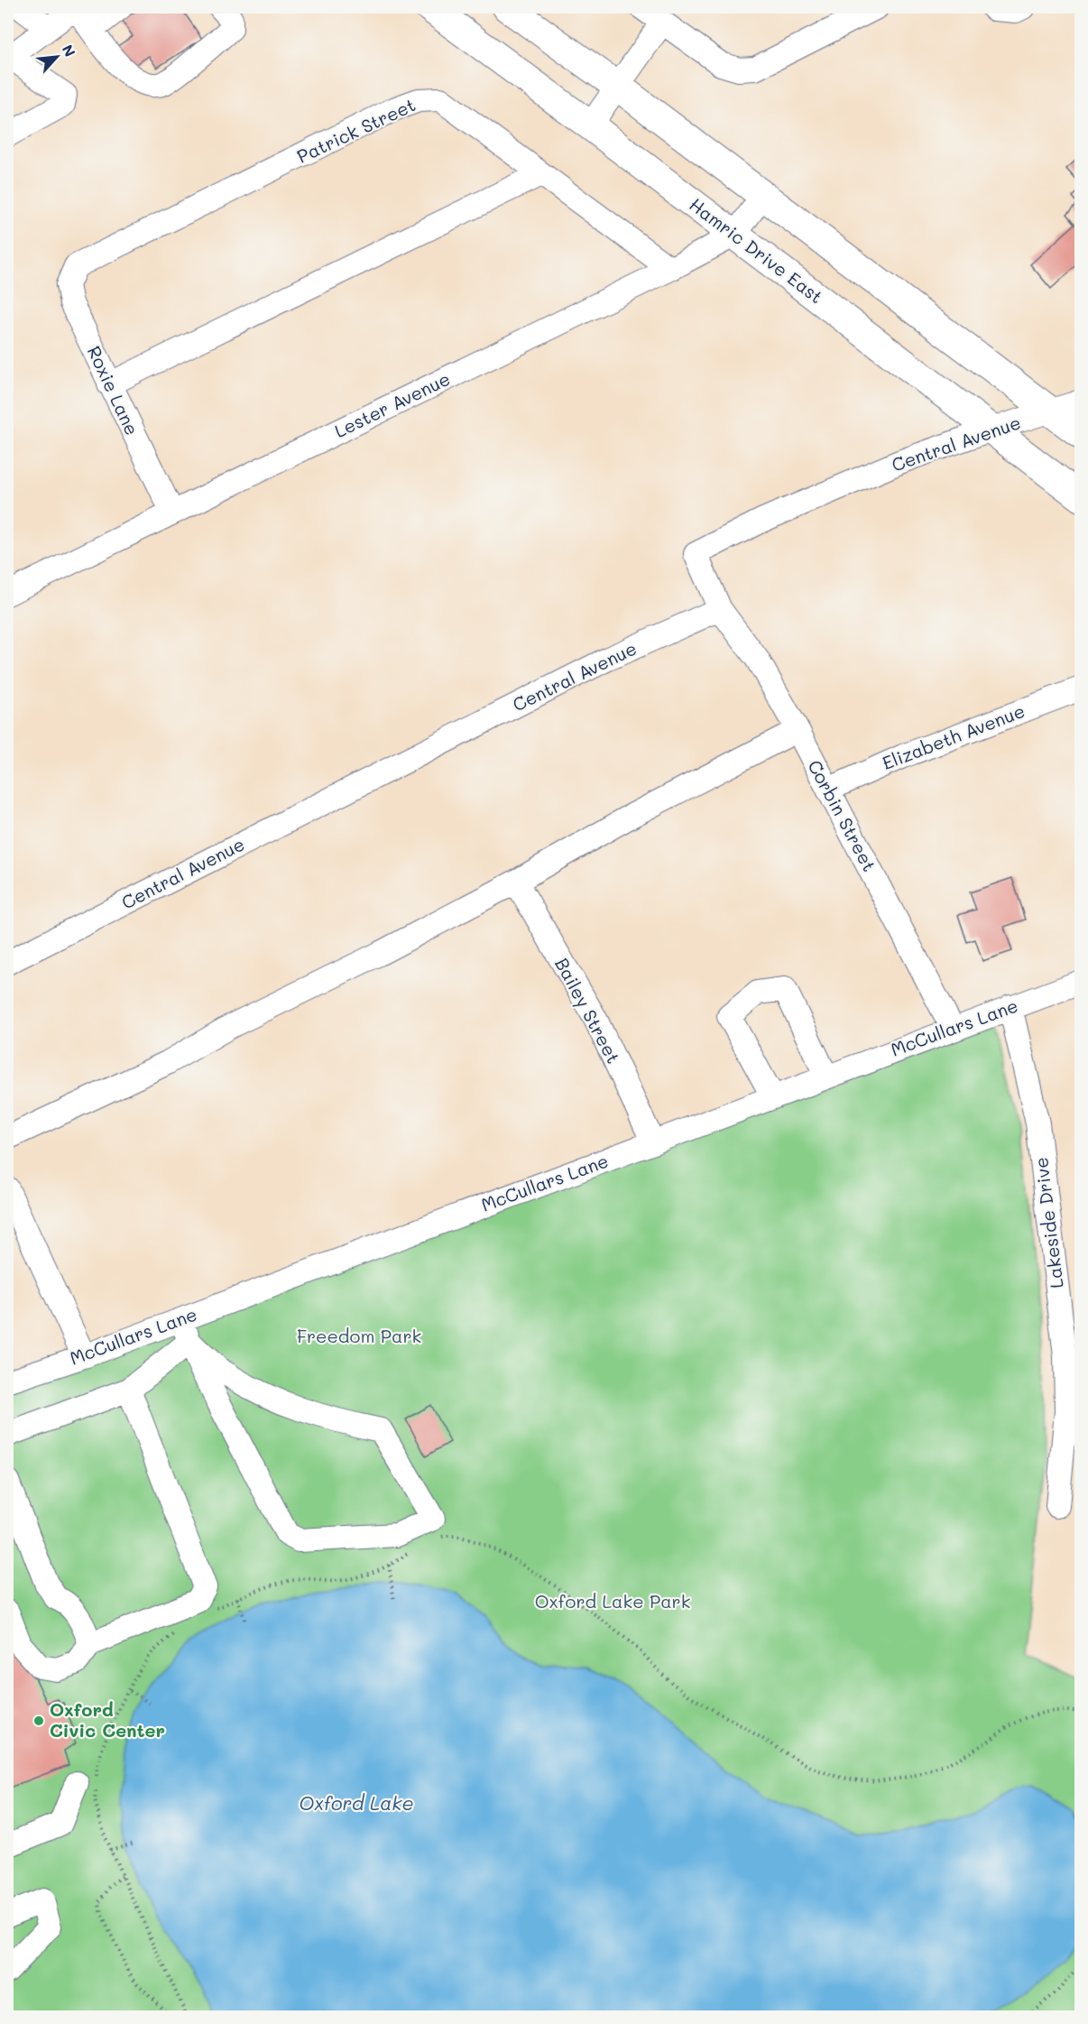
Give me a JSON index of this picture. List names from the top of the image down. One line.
{"streets":{"main road":["Hamric Drive East"],"street":["Patrick Street","Roxie Lane","Lester Avenue","Central Avenue","Elizabeth Avenue","Corbin Street","Bailey Street","McCullars Lane","Lakeside Drive"]},"crossings":[["Patrick Street","Roxie Lane"],["Patrick Street","Lester Avenue"],["Hamric Drive East","Lester Avenue"],["Hamric Drive East","Central Avenue"],["Roxie Lane","Lester Avenue"],["Central Avenue","Corbin Street"],["Elizabeth Avenue","Corbin Street"],["Corbin Street","McCullars Lane"],["Bailey Street","McCullars Lane"],["McCullars Lane","Lakeside Drive"]],"water":["Oxford Lake"],"parks":["Freedom Park","Oxford Lake Park"],"places":["Oxford Civic Center"],"north":"top right"}
